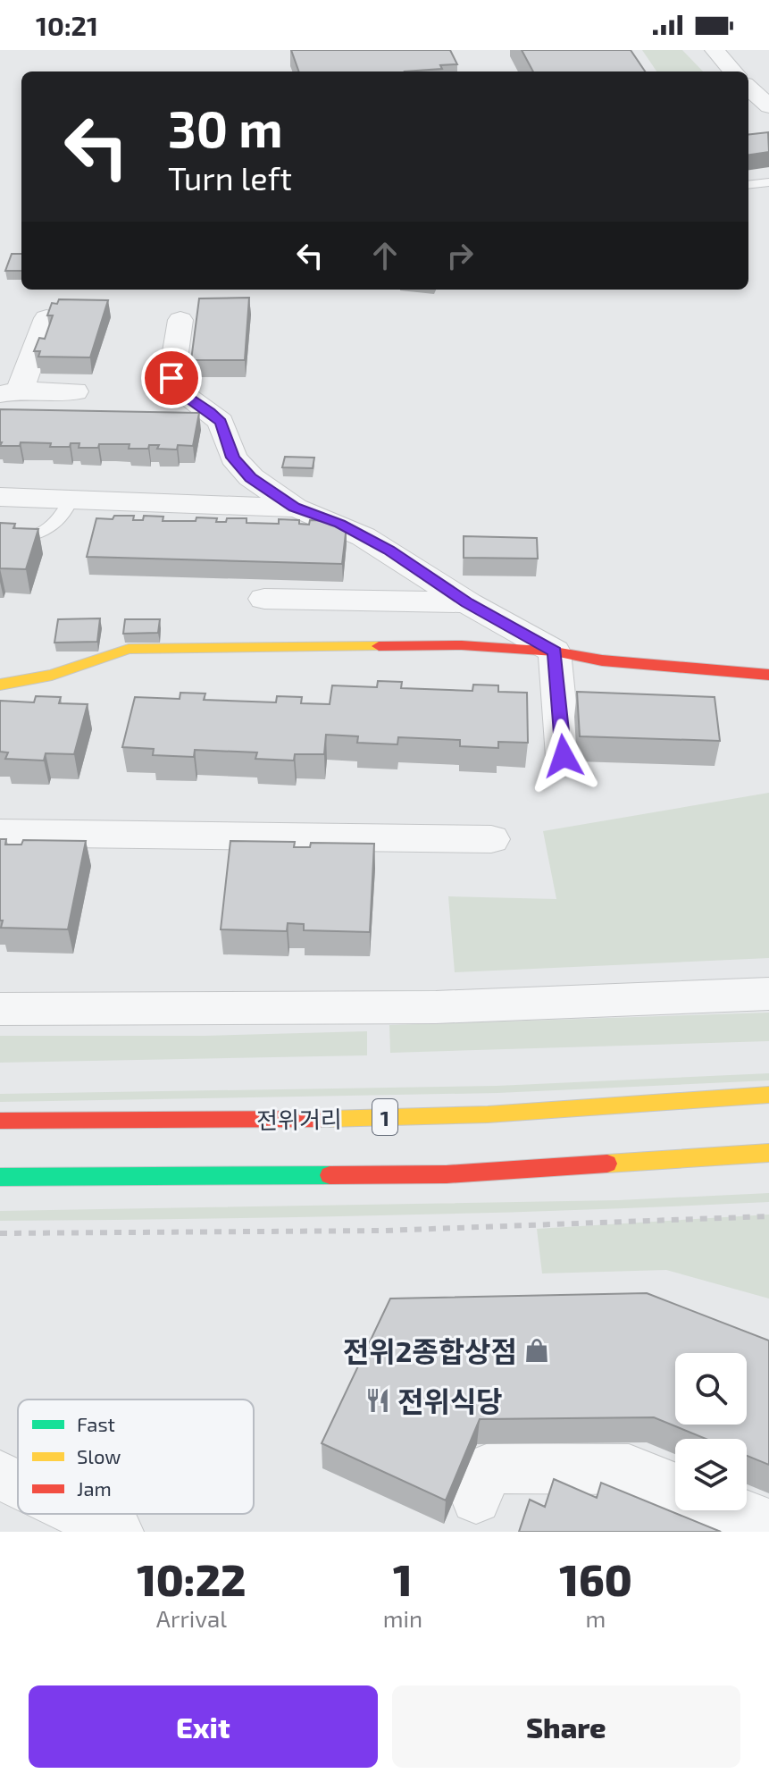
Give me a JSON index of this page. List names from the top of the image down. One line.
{"streets":{"main road":["1","전위거리"]},"places":{"shop":["전위2종합상점"],"restaurant":["전위식당"]},"legend":["Fast","Slow","Jam"],"page":{"status":"10:21","turn":["30 m","Turn left"],"eta":["10:22","Arrival","1","min","160","m"],"buttons":["Exit","Share"]}}
